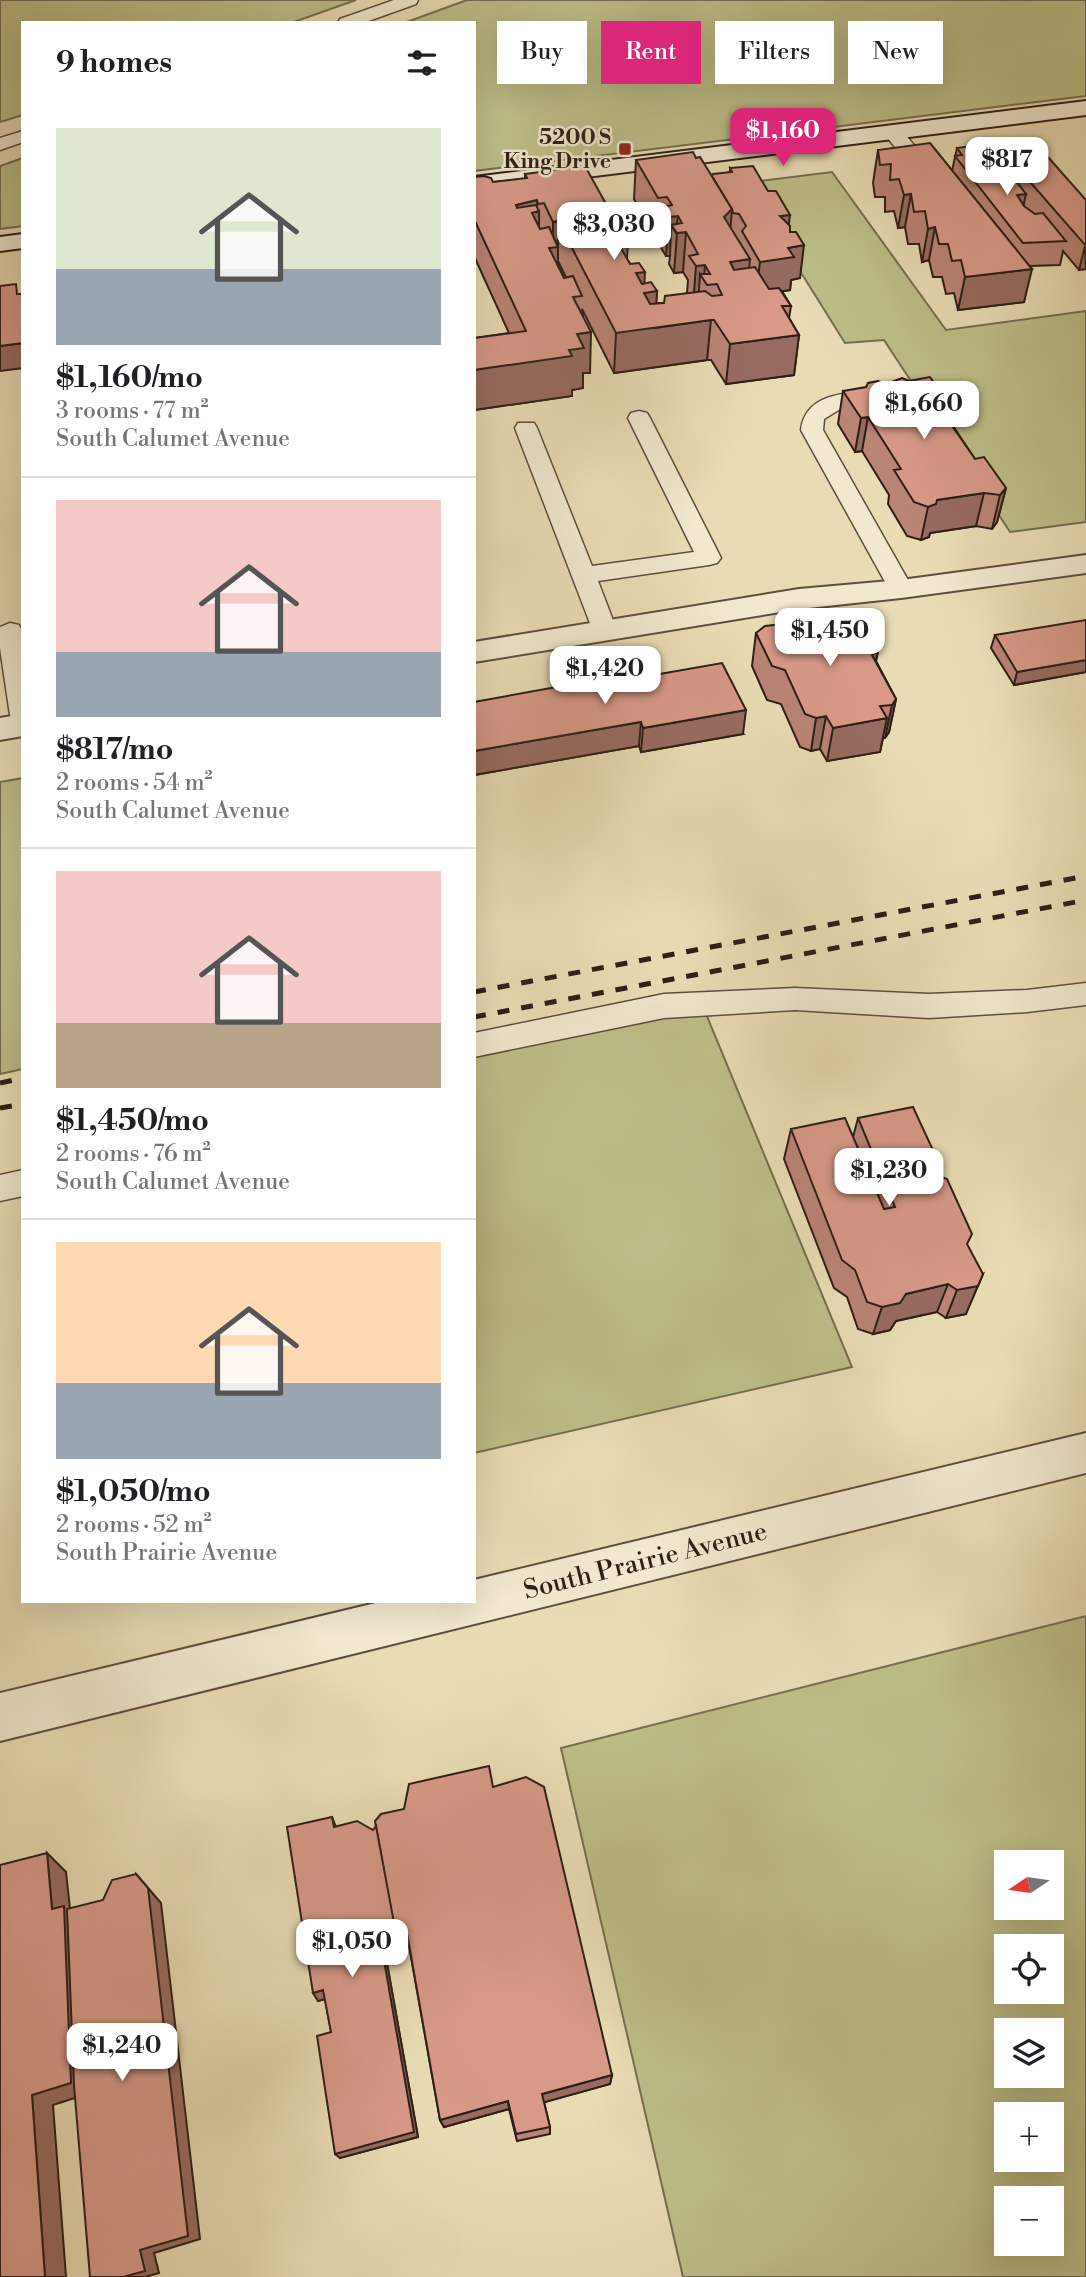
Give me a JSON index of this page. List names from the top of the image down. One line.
{"streets":{"street":["South Prairie Avenue"]},"places":{"transit":["5200 S King Drive"]},"north":"left","page":{"chip":["Buy","Rent","Filters","New"],"heading":"9 homes","list":[{"name":"$1,160/mo","note":"3 rooms · 77 m² · South Calumet Avenue"},{"name":"$817/mo","note":"2 rooms · 54 m² · South Calumet Avenue"},{"name":"$1,450/mo","note":"2 rooms · 76 m² · South Calumet Avenue"},{"name":"$1,050/mo","note":"2 rooms · 52 m² · South Prairie Avenue"}],"price":["$1,160","$817","$3,030","$1,660","$1,450","$1,420","$1,230","$1,050","$1,240"],"map_buttons":["+","−"]}}
